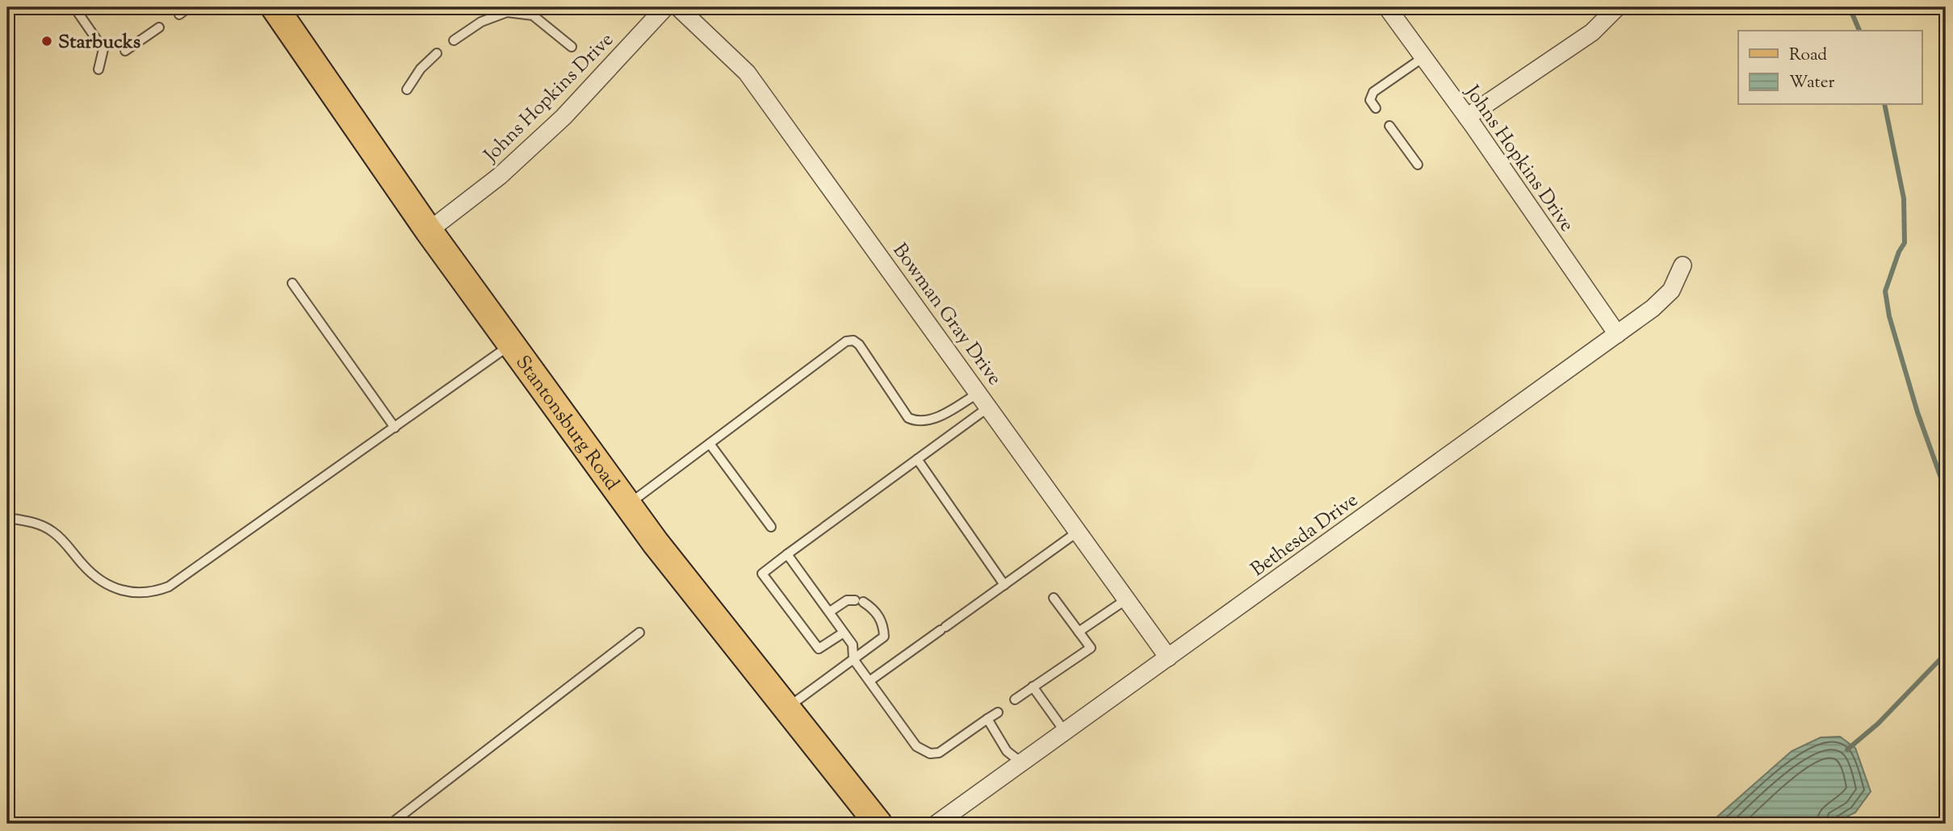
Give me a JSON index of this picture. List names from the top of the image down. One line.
{"streets":{"main road":["Stantonsburg Road"],"street":["Johns Hopkins Drive","Bowman Gray Drive","Bethesda Drive"]},"crossings":[["Johns Hopkins Drive","Stantonsburg Road"],["Johns Hopkins Drive","Bethesda Drive"],["Bowman Gray Drive","Bethesda Drive"]],"places":["Starbucks"],"legend":["Road","Water"]}
